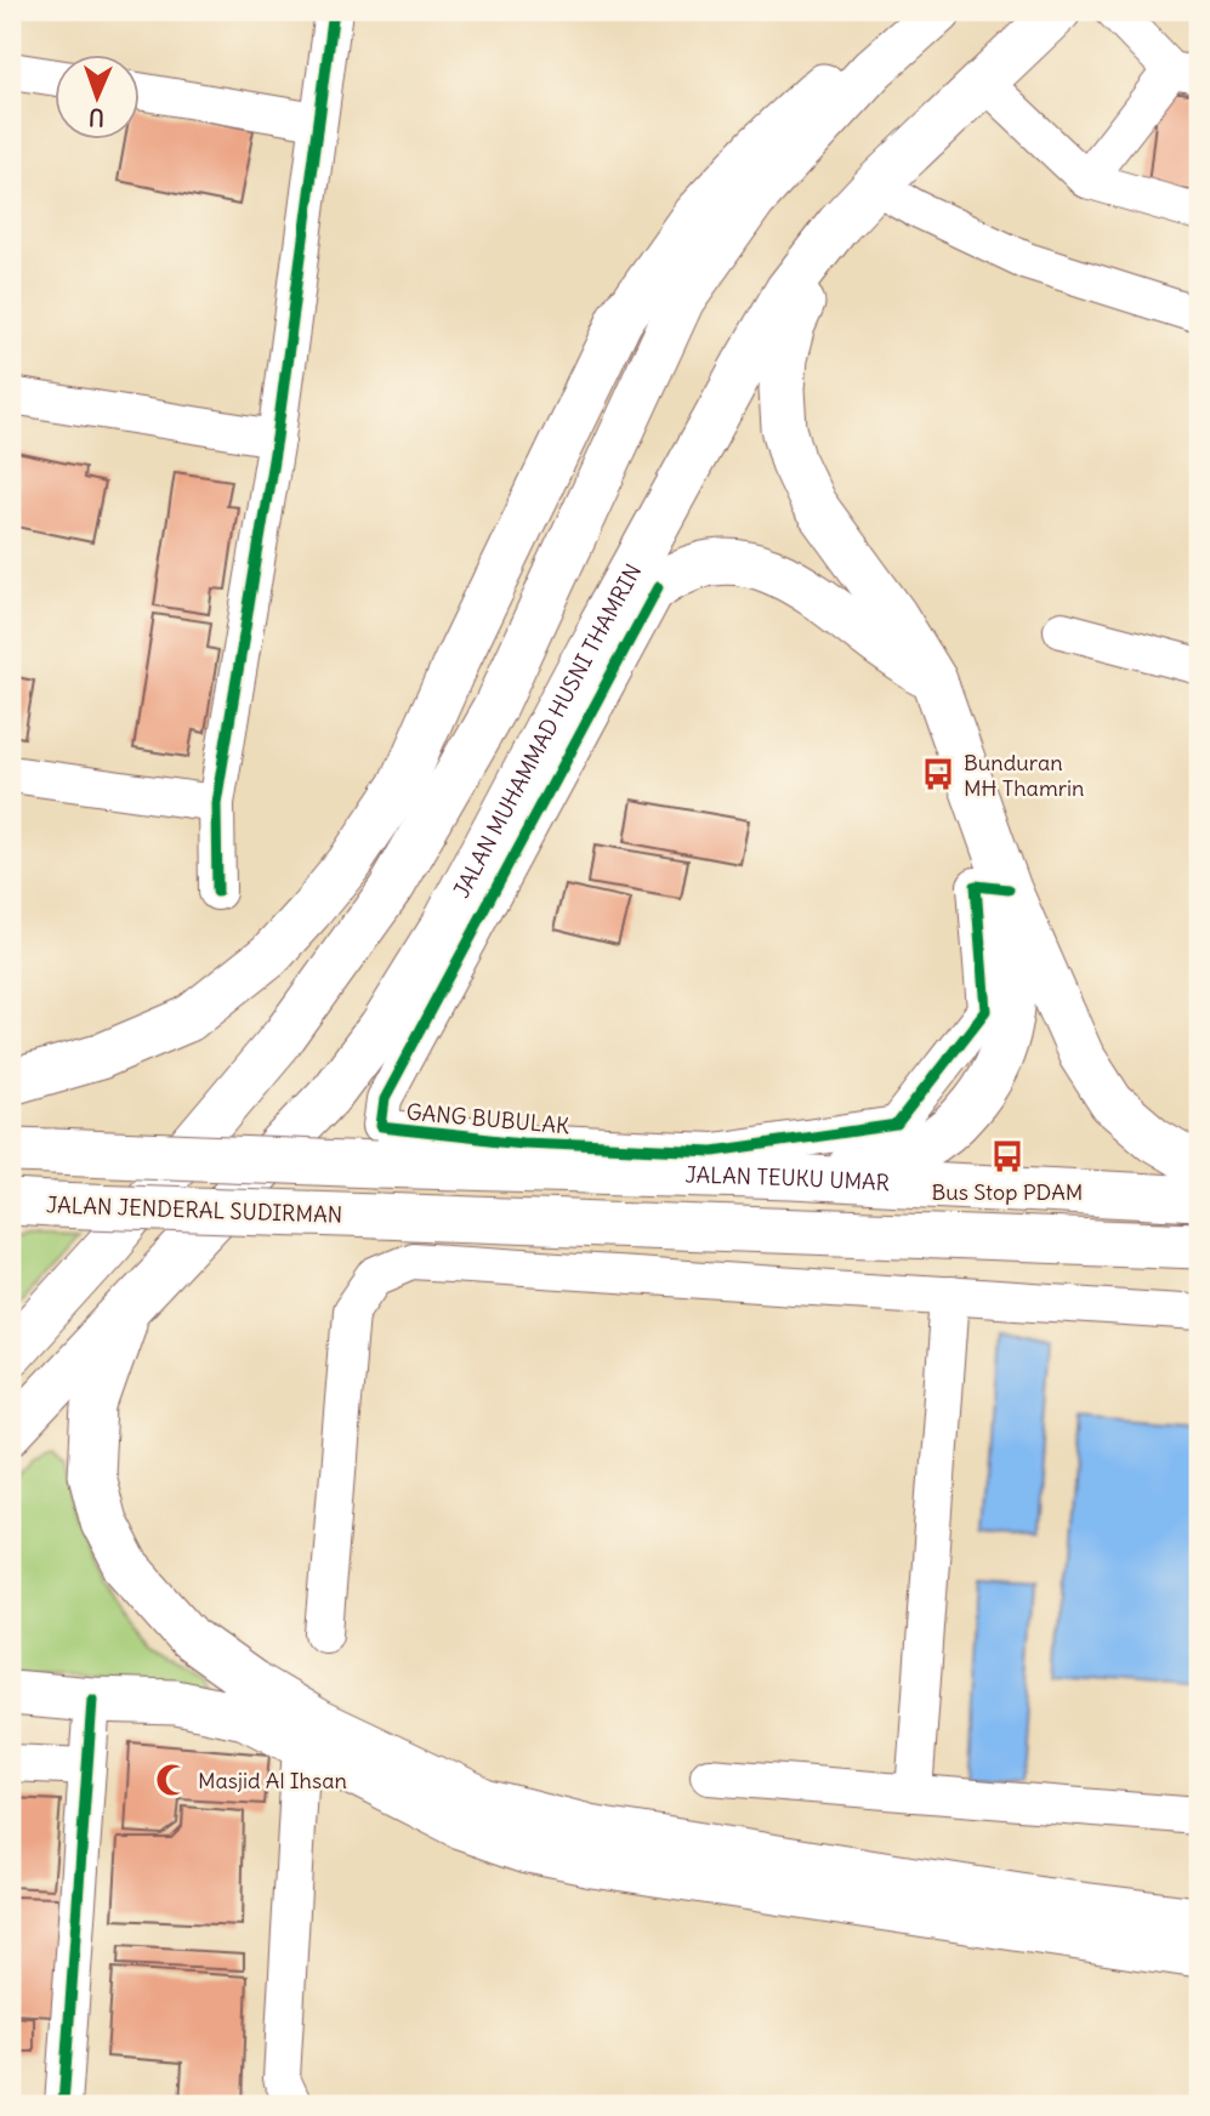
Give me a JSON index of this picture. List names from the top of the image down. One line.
{"streets":{"main road":["JALAN MUHAMMAD HUSNI THAMRIN","JALAN TEUKU UMAR","JALAN JENDERAL SUDIRMAN"],"street":["GANG BUBULAK"]},"places":{"bus stop":["Bunduran MH Thamrin","Bus Stop PDAM"],"mosque":["Masjid Al Ihsan"]},"north":"bottom"}
